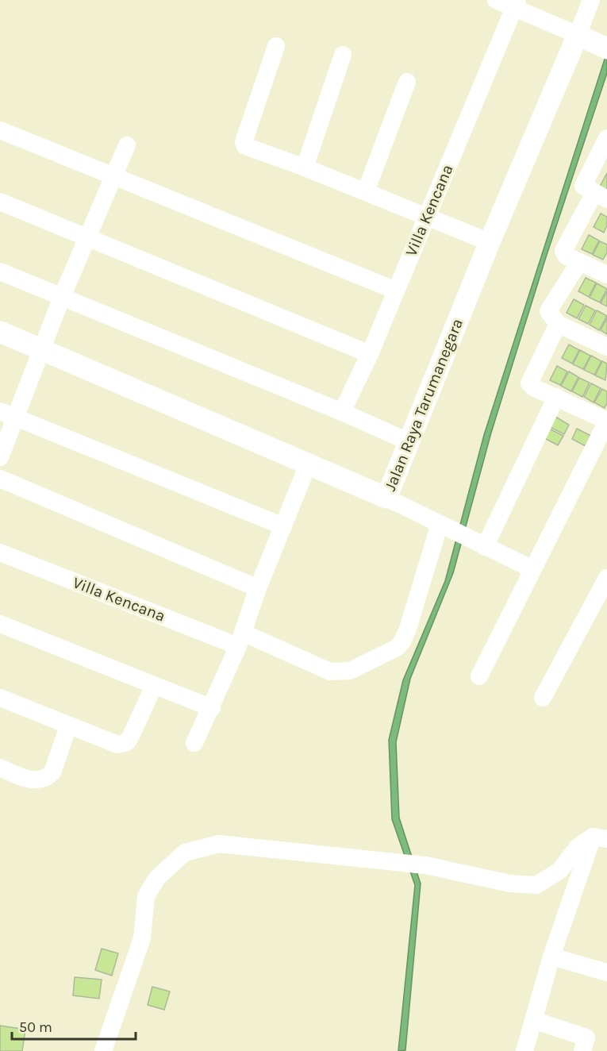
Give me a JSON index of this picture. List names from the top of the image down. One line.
{"streets":{"street":["Villa Kencana","Jalan Raya Tarumanegara"]},"scale_bar":"50 m"}
